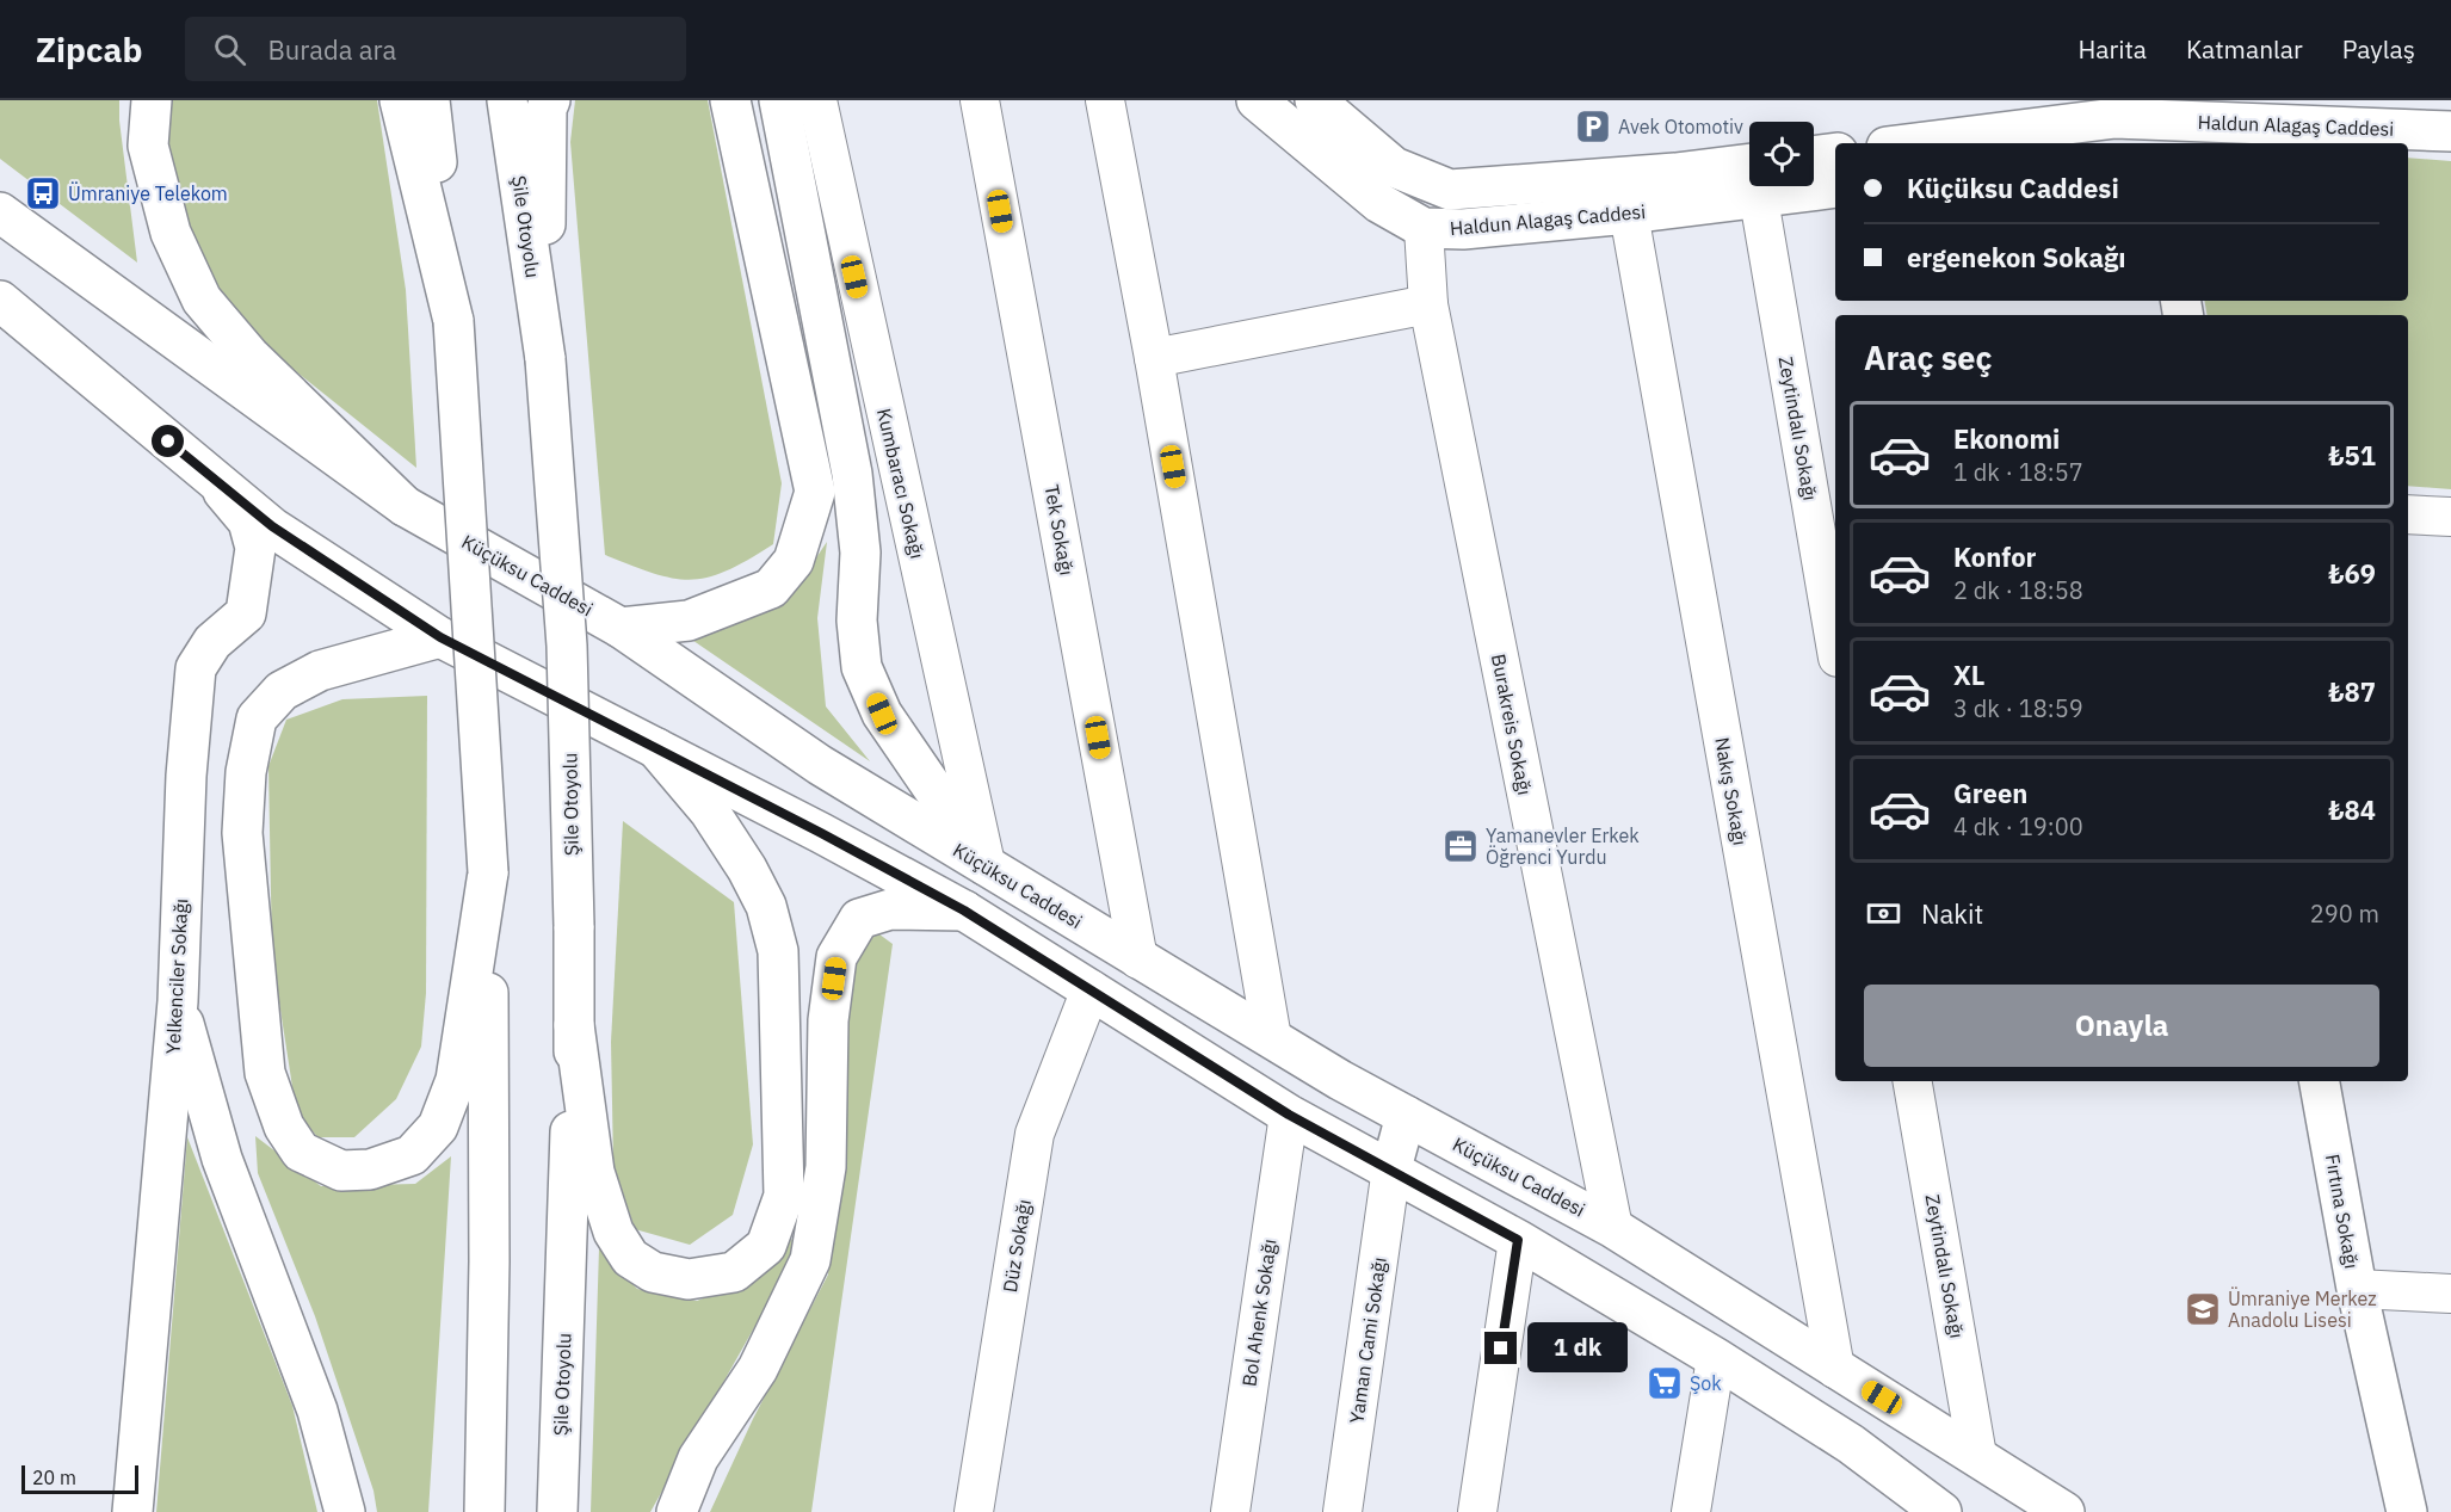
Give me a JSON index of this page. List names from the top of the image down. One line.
{"streets":{"main road":["Haldun Alagaş Caddesi","Şile Otoyolu","Küçüksu Caddesi","Yelkenciler Sokağı","Fırtına Sokağı"],"street":["Zeytindalı Sokağı","Kumbaracı Sokağı","Tek Sokağı","Burakreis Sokağı","Nakış Sokağı","Düz Sokağı","Bol Ahenk Sokağı","Yaman Cami Sokağı"]},"crossings":[["Haldun Alagaş Caddesi","Burakreis Sokağı"],["Haldun Alagaş Caddesi","Nakış Sokağı"],["Zeytindalı Sokağı","Küçüksu Caddesi"],["Kumbaracı Sokağı","Küçüksu Caddesi"],["Tek Sokağı","Küçüksu Caddesi"],["Küçüksu Caddesi","Burakreis Sokağı"],["Küçüksu Caddesi","Nakış Sokağı"]],"places":{"parking":["Avek Otomotiv"],"bus stop":["Ümraniye Telekom"],"office":["Yamanevler Erkek Öğrenci Yurdu"],"school or university":["Ümraniye Merkez Anadolu Lisesi"],"supermarket":["Şok"]},"scale_bar":"20 m","page":{"header":"Zipcab","search":"Burada ara","nav":["Harita","Katmanlar","Paylaş"],"banner":["Küçüksu Caddesi","ergenekon Sokağı"],"heading":"Araç seç","list":[{"name":"Ekonomi","note":"1 dk · 18:57","value":"₺51"},{"name":"Konfor","note":"2 dk · 18:58","value":"₺69"},{"name":"XL","note":"3 dk · 18:59","value":"₺87"},{"name":"Green","note":"4 dk · 19:00","value":"₺84"}],"pay":["Nakit","290 m"],"buttons":"Onayla","bubble":"1 dk","scale":"20 m"}}
